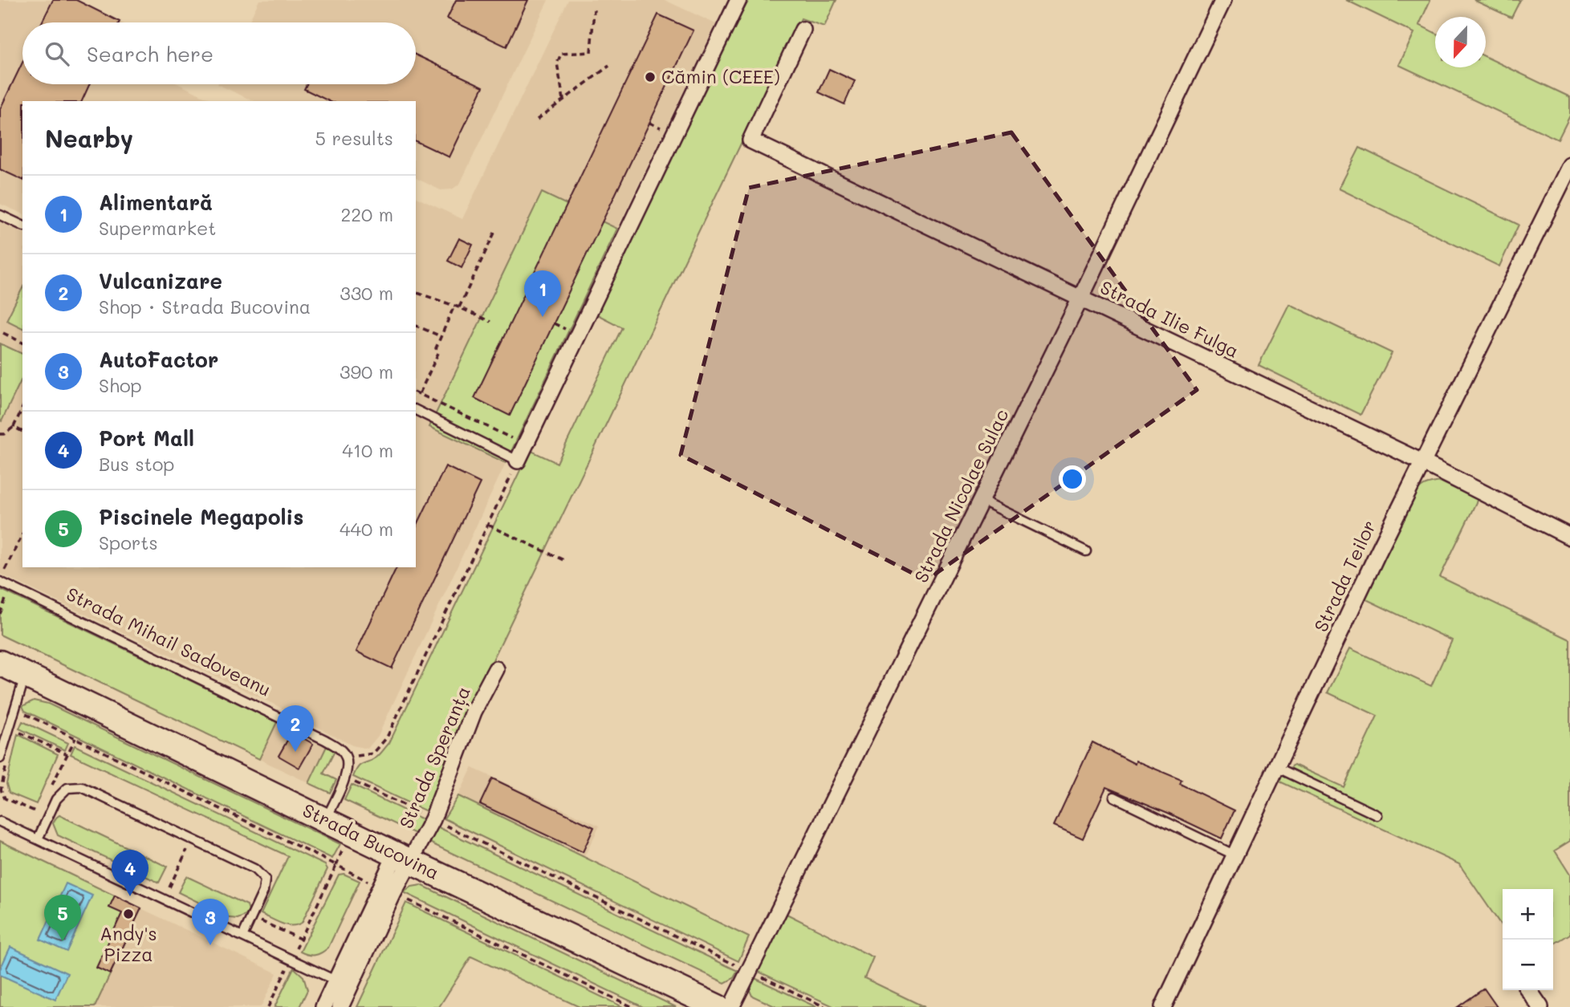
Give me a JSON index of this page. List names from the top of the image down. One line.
{"streets":{"main road":["Strada Bucovina"],"street":["Strada Ilie Fulga","Strada Nicolae Sulac","Strada Teilor","Strada Speranța"],"lane":["Strada Mihail Sadoveanu"]},"crossings":[["Strada Ilie Fulga","Strada Nicolae Sulac"],["Strada Ilie Fulga","Strada Teilor"],["Strada Speranța","Strada Bucovina"]],"places":["Cămin (CEEE)","Andy's Pizza"],"north":"bottom","page":{"search":"Search here","heading":["Nearby","5 results"],"list":[{"mark":"1","name":"Alimentară","note":"Supermarket","value":"220 m"},{"mark":"2","name":"Vulcanizare","note":"Shop · Strada Bucovina","value":"330 m"},{"mark":"3","name":"AutoFactor","note":"Shop","value":"390 m"},{"mark":"4","name":"Port Mall","note":"Bus stop","value":"410 m"},{"mark":"5","name":"Piscinele Megapolis","note":"Sports","value":"440 m"}],"pins":["1","2","4","5","3"],"map_buttons":["+","−"]}}
